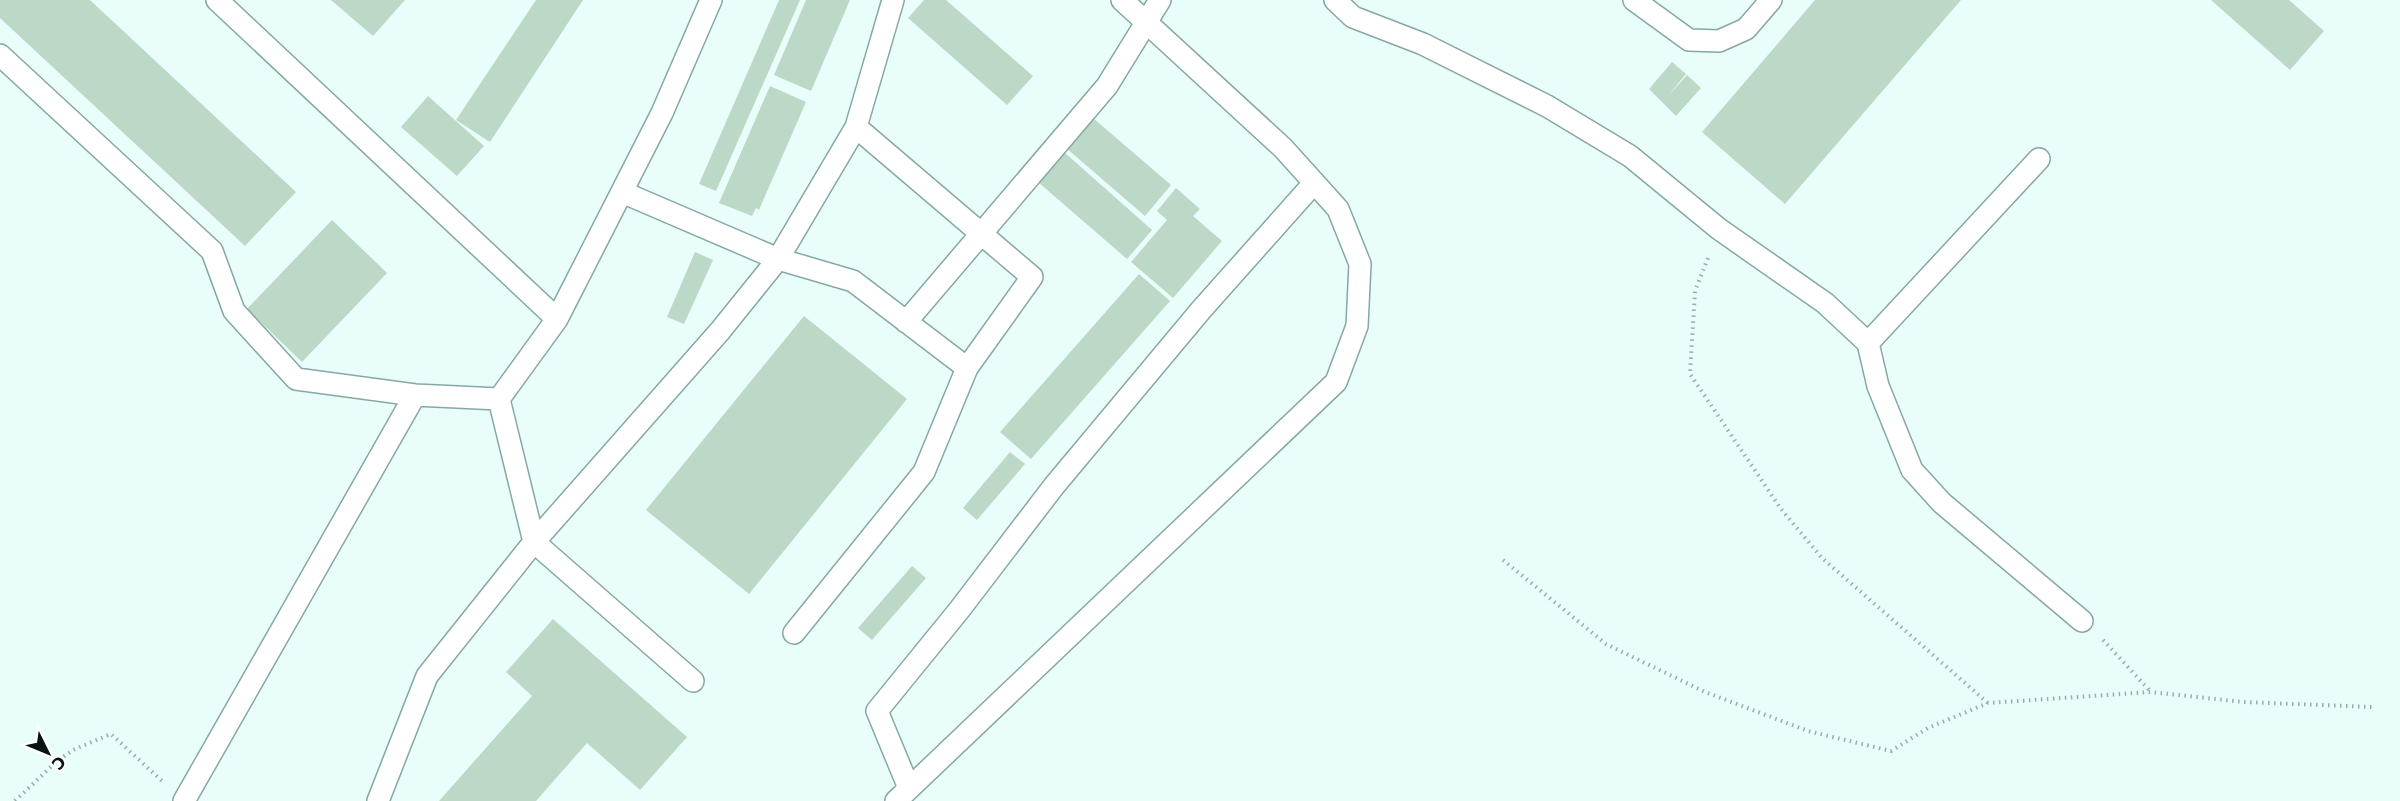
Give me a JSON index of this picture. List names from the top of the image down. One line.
{"north":"bottom right"}
